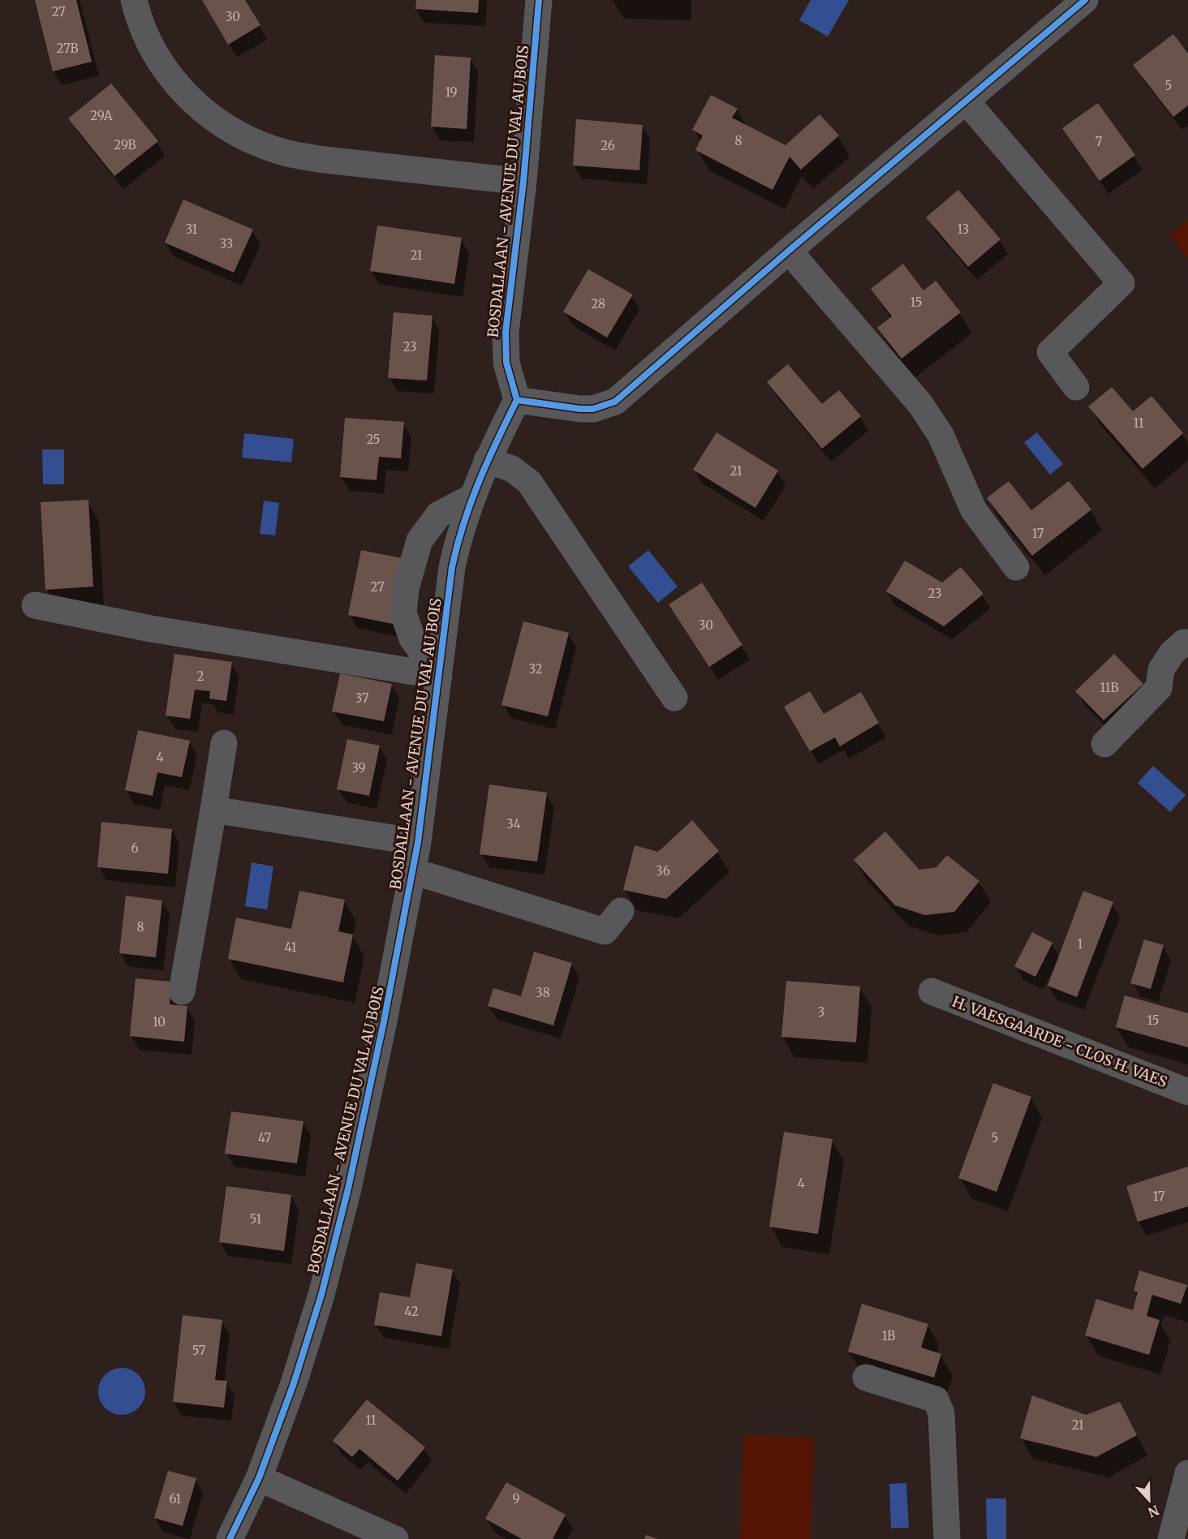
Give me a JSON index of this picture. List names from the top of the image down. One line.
{"streets":{"street":["BOSDALLAAN - AVENUE DU VAL AU BOIS","H. VAESGAARDE - CLOS H. VAES"]},"house_numbers":["27","30","27B","5","19","29A","8","7","29B","26","31","13","33","21","15","28","23","11","25","21","17","27","23","30","32","2","11B","37","4","39","34","6","36","8","1","41","38","3","15","10","47","5","4","17","51","42","1B","57","11","21","61","9"],"north":"bottom"}
